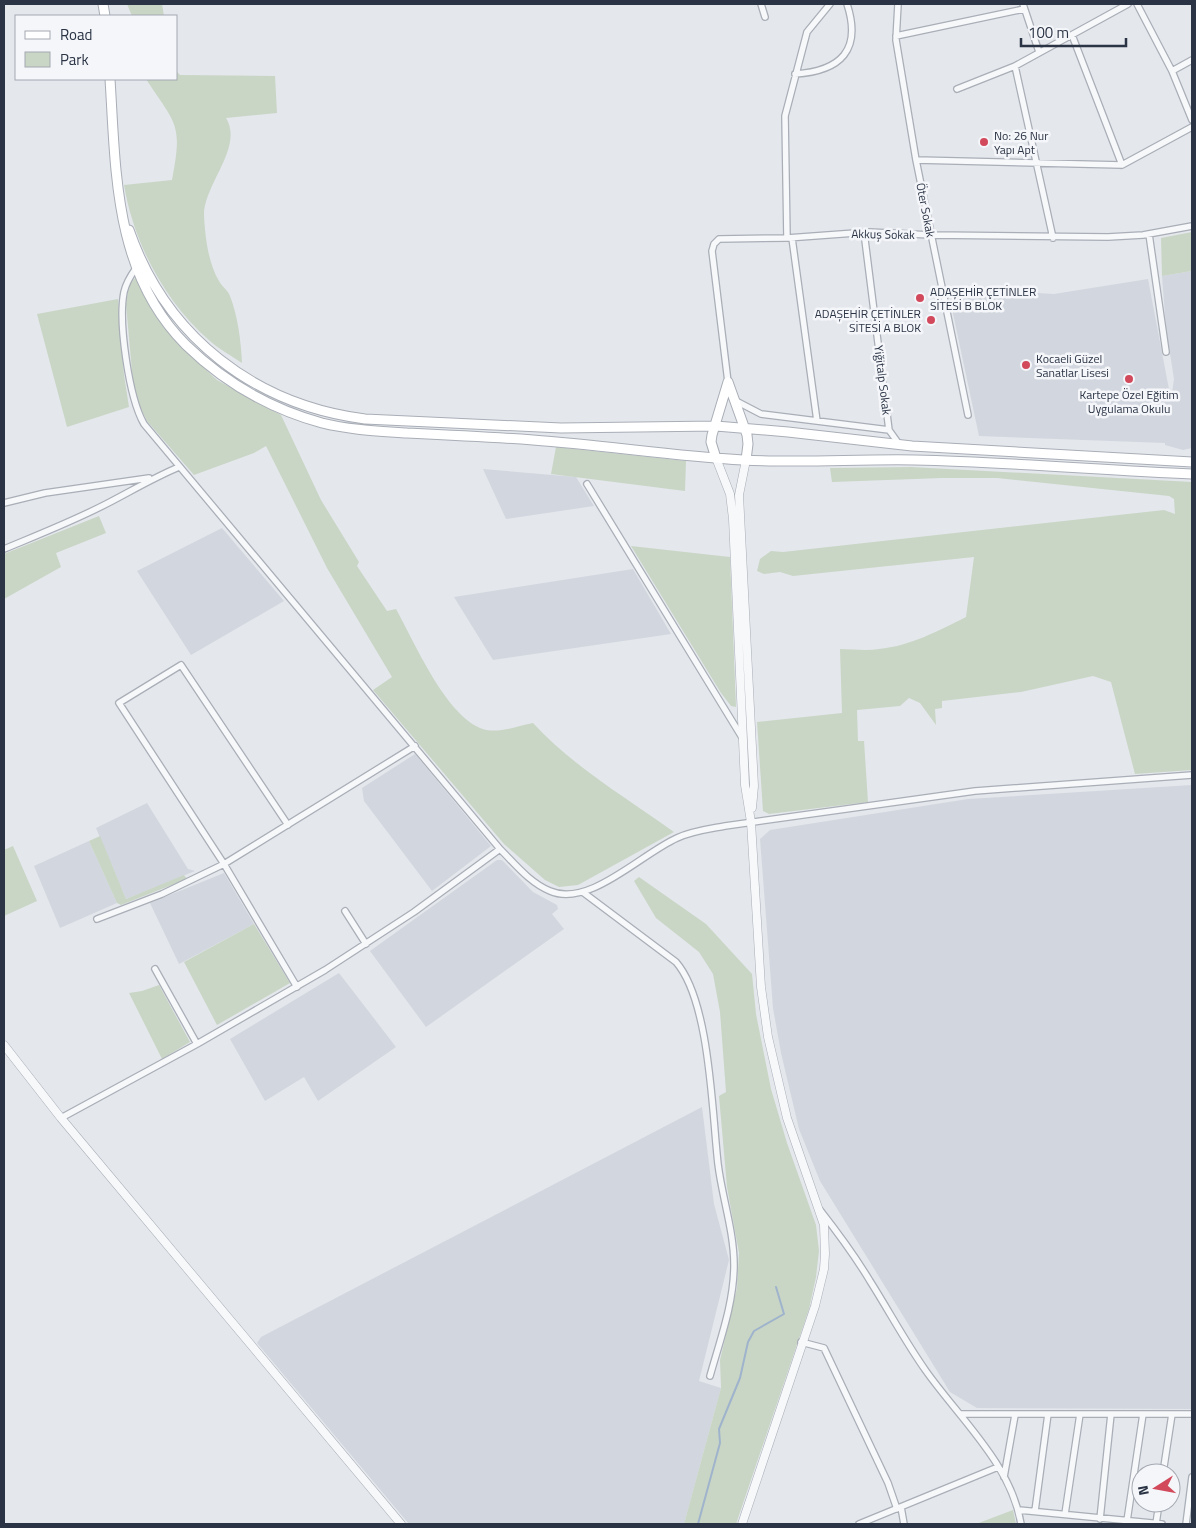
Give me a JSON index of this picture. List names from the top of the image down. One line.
{"streets":{"street":["Öter Sokak","Akkuş Sokak","Yiğitalp Sokak"]},"crossings":[["Öter Sokak","Akkuş Sokak"],["Akkuş Sokak","Yiğitalp Sokak"]],"places":["No: 26 Nur Yapı Apt","ADAŞEHİR ÇETİNLER SİTESİ B BLOK","ADAŞEHİR ÇETİNLER SİTESİ A BLOK","Kocaeli Güzel Sanatlar Lisesi","Kartepe Özel Eğitim Uygulama Okulu"],"legend":["Road","Park"],"scale_bar":"100 m","north":"left"}
